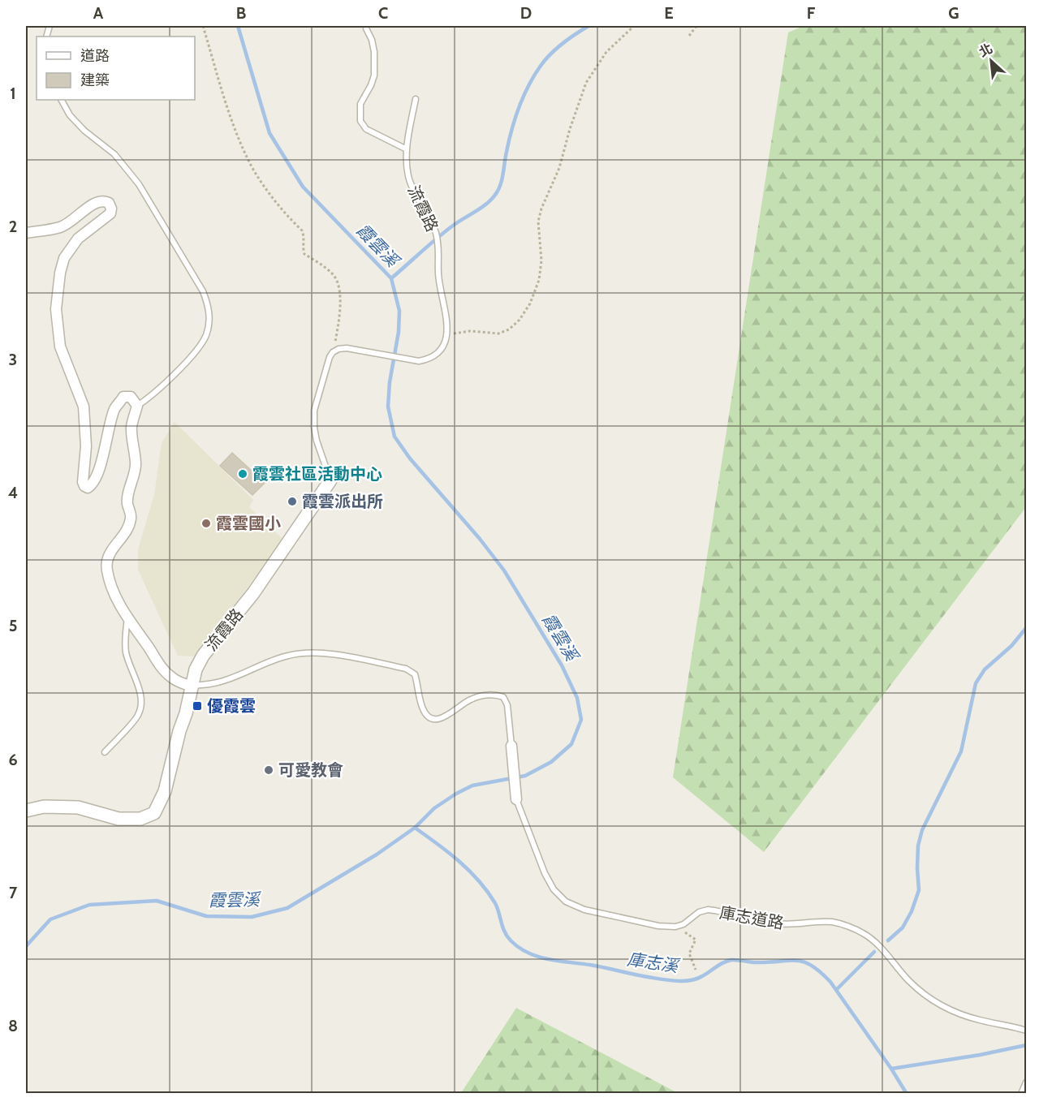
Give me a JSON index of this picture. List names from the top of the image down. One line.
{"streets":{"street":["流霞路"],"lane":["庫志道路"]},"water":["霞雲溪","庫志溪"],"places":{"other":["霞雲社區活動中心","霞雲派出所","霞雲國小","可愛教會"],"transit":["優霞雲"]},"legend":["道路","建築"],"north":"top left","grid":{"columns":["A","B","C","D","E","F","G"],"rows":["1","2","3","4","5","6","7","8"]}}
